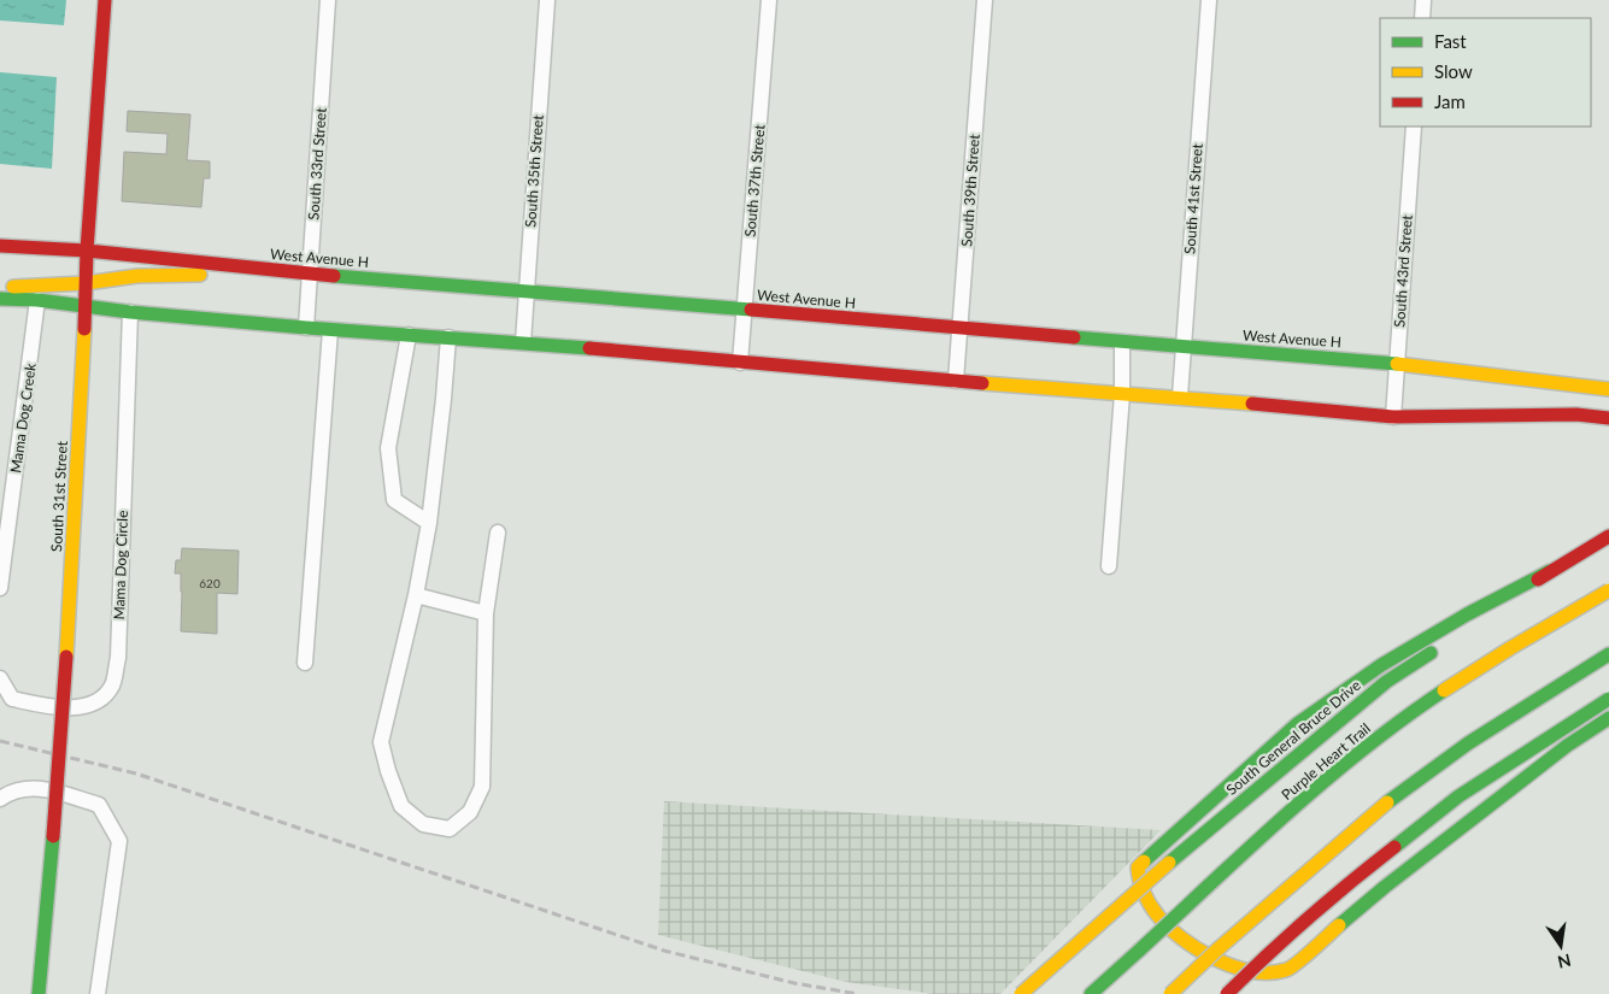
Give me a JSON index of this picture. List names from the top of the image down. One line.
{"streets":{"main road":["West Avenue H","South 31st Street","South General Bruce Drive","Purple Heart Trail"],"street":["South 33rd Street","South 35th Street","South 37th Street","South 39th Street","South 41st Street","South 43rd Street","Mama Dog Creek","Mama Dog Circle"]},"crossings":[["South 33rd Street","West Avenue H"],["South 35th Street","West Avenue H"],["South 37th Street","West Avenue H"],["South 39th Street","West Avenue H"],["South 41st Street","West Avenue H"],["West Avenue H","South 43rd Street"],["West Avenue H","South 31st Street"]],"house_numbers":["620"],"legend":["Fast","Slow","Jam"],"north":"bottom"}
